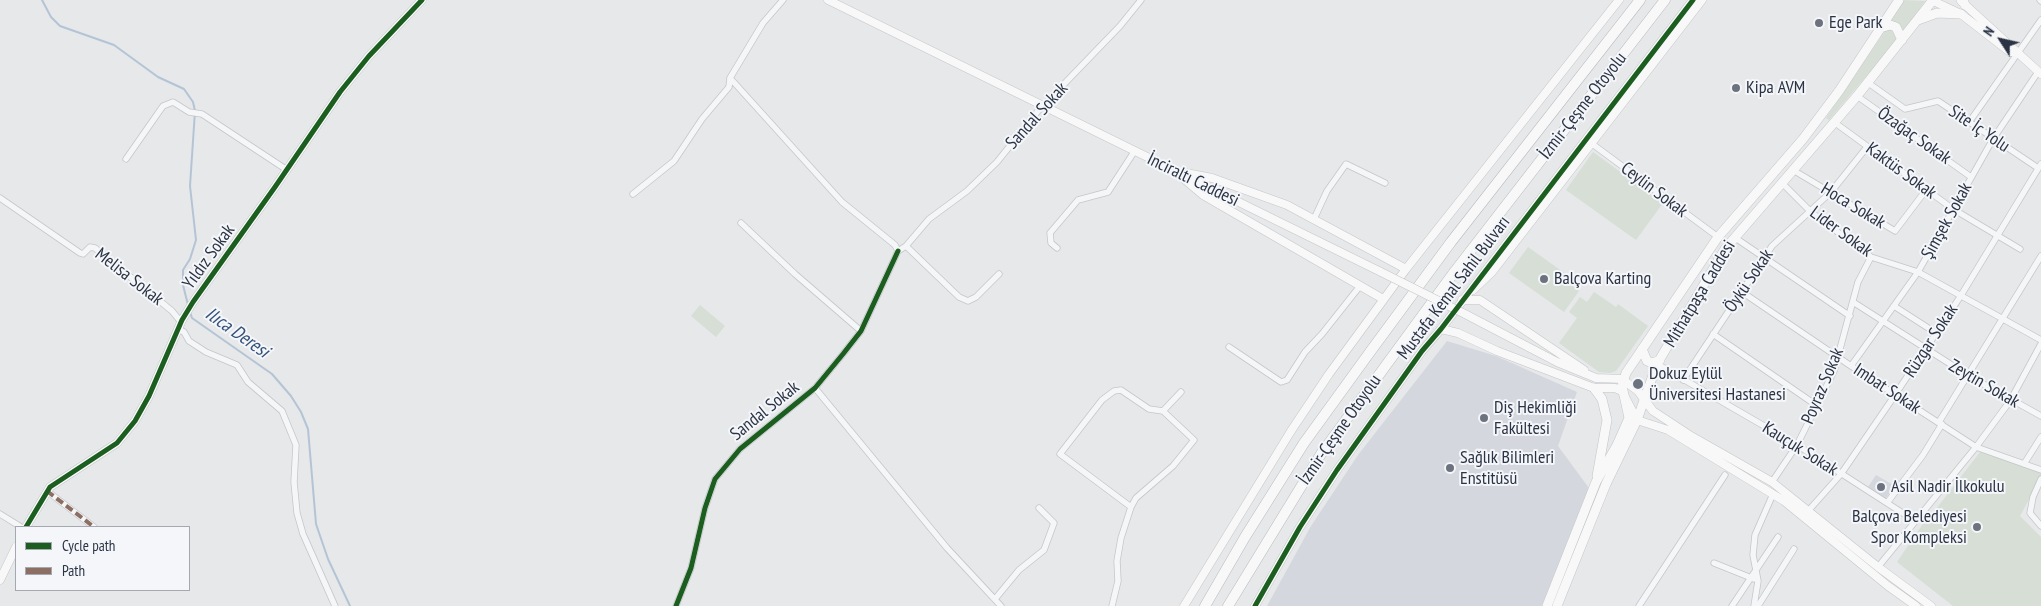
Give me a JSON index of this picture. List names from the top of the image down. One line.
{"streets":{"highway":["İzmir-Çeşme Otoyolu"],"main road":["İnciraltı Caddesi","Yıldız Sokak","Mustafa Kemal Sahil Bulvarı","Mithatpaşa Caddesi"],"street":["Sandal Sokak","Site İç Yolu","Özağaç Sokak","Kaktüs Sokak","Ceylin Sokak","Hoca Sokak","Şimşek Sokak","Lider Sokak","Melisa Sokak","Öykü Sokak","Rüzgar Sokak","Zeytin Sokak","Poyraz Sokak","Imbat Sokak","Kauçuk Sokak"]},"crossings":[["Sandal Sokak","İnciraltı Caddesi"],["Site İç Yolu","Şimşek Sokak"],["Site İç Yolu","Mithatpaşa Caddesi"],["Site İç Yolu","Rüzgar Sokak"],["Özağaç Sokak","Şimşek Sokak"],["Özağaç Sokak","Mithatpaşa Caddesi"],["Kaktüs Sokak","Hoca Sokak"],["Kaktüs Sokak","Şimşek Sokak"],["Kaktüs Sokak","Öykü Sokak"],["Kaktüs Sokak","Mithatpaşa Caddesi"],["Kaktüs Sokak","Rüzgar Sokak"],["Ceylin Sokak","Mustafa Kemal Sahil Bulvarı"],["Ceylin Sokak","Mithatpaşa Caddesi"],["Hoca Sokak","Öykü Sokak"],["Hoca Sokak","Mithatpaşa Caddesi"],["Şimşek Sokak","Lider Sokak"],["Şimşek Sokak","Zeytin Sokak"],["Şimşek Sokak","Imbat Sokak"],["Lider Sokak","Öykü Sokak"],["Lider Sokak","Mithatpaşa Caddesi"],["Lider Sokak","Rüzgar Sokak"],["Lider Sokak","Poyraz Sokak"],["Yıldız Sokak","Melisa Sokak"],["Öykü Sokak","Imbat Sokak"],["Öykü Sokak","Kauçuk Sokak"],["Mithatpaşa Caddesi","Kauçuk Sokak"],["Rüzgar Sokak","Zeytin Sokak"],["Rüzgar Sokak","Imbat Sokak"],["Rüzgar Sokak","Kauçuk Sokak"],["Zeytin Sokak","Poyraz Sokak"],["Poyraz Sokak","Imbat Sokak"],["Poyraz Sokak","Kauçuk Sokak"]],"water":["Ilıca Deresi"],"places":["Ege Park","Kipa AVM","Balçova Karting","Dokuz Eylül Üniversitesi Hastanesi","Diş Hekimliği Fakültesi","Sağlık Bilimleri Enstitüsü","Asil Nadir İlkokulu","Balçova Belediyesi Spor Kompleksi"],"legend":["Cycle path","Path"],"north":"top left"}
